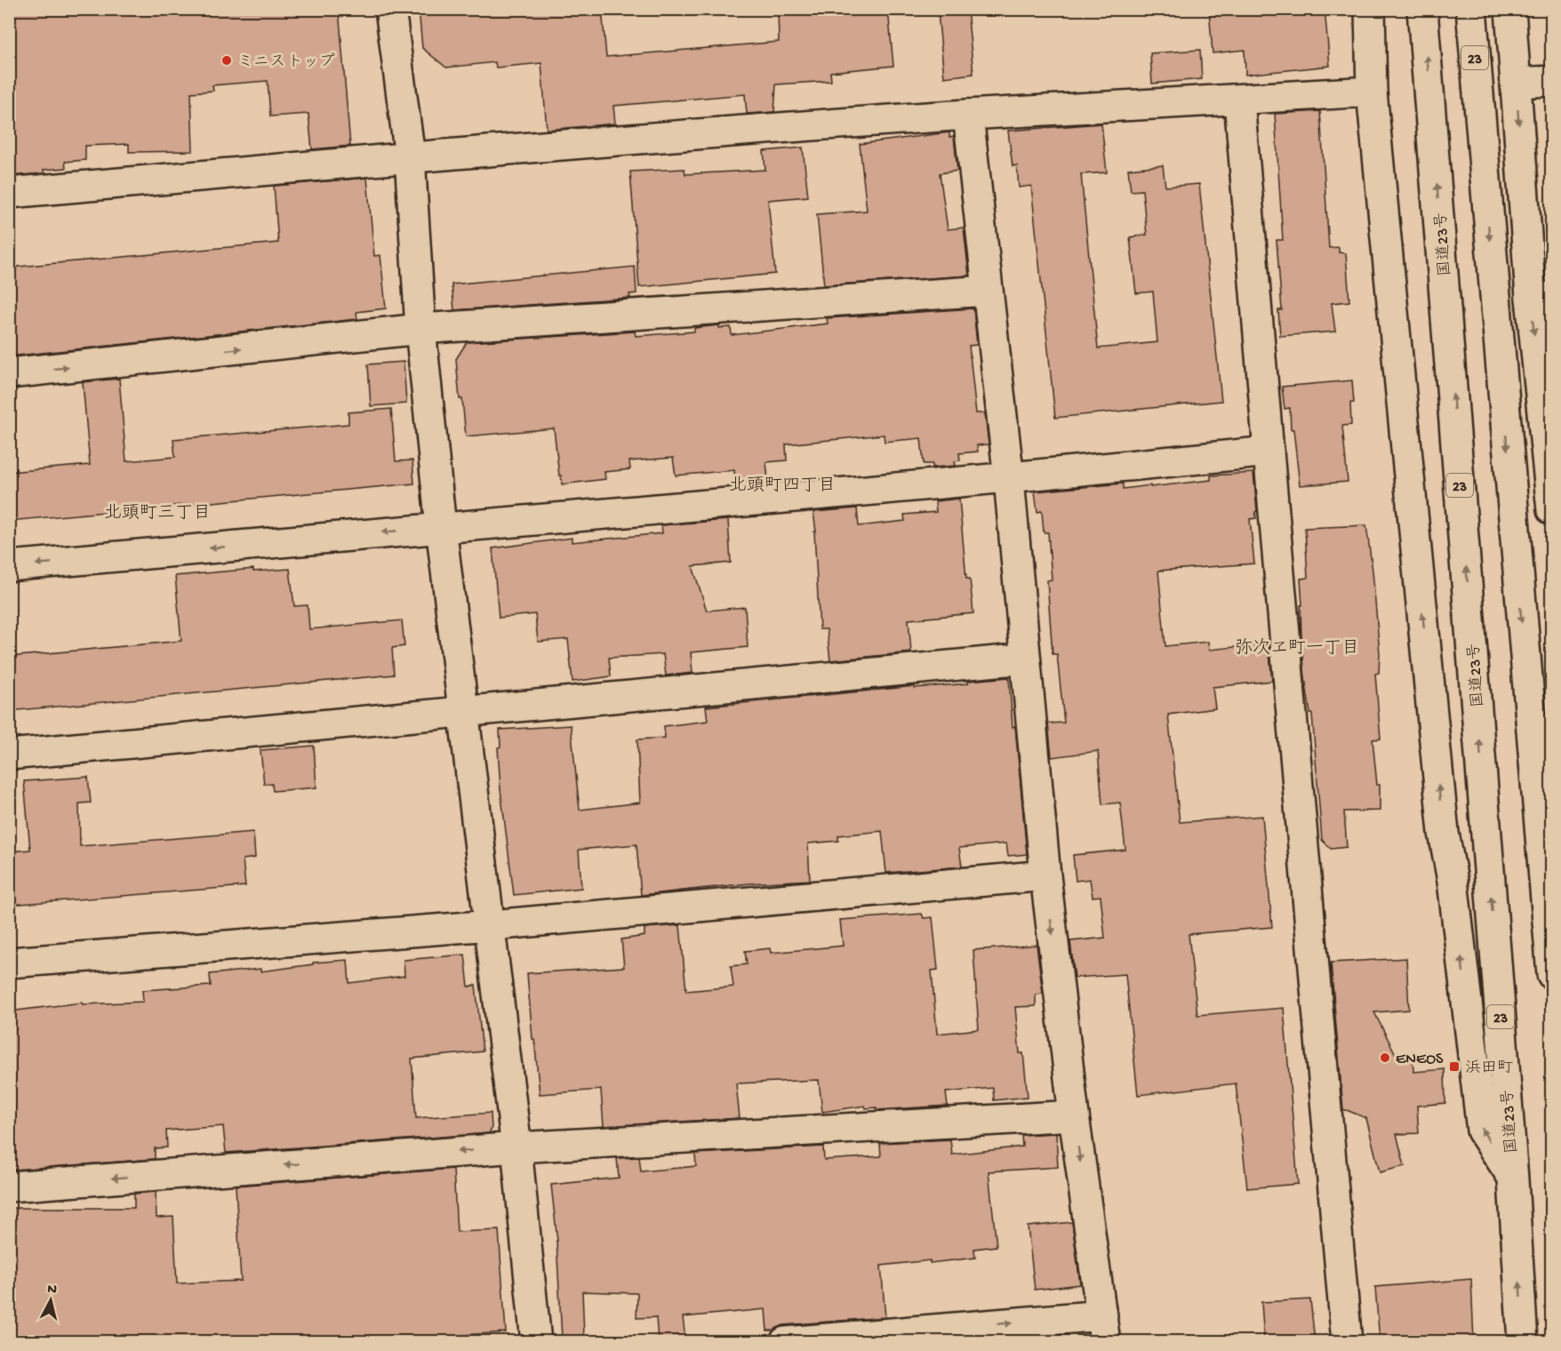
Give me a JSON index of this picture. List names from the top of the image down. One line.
{"streets":{"main road":["23","国道23号"]},"districts":["北頭町四丁目","北頭町三丁目","弥次ヱ町一丁目"],"places":{"other":["ミニストップ","ENEOS"],"transit":["浜田町"]},"north":"top"}
